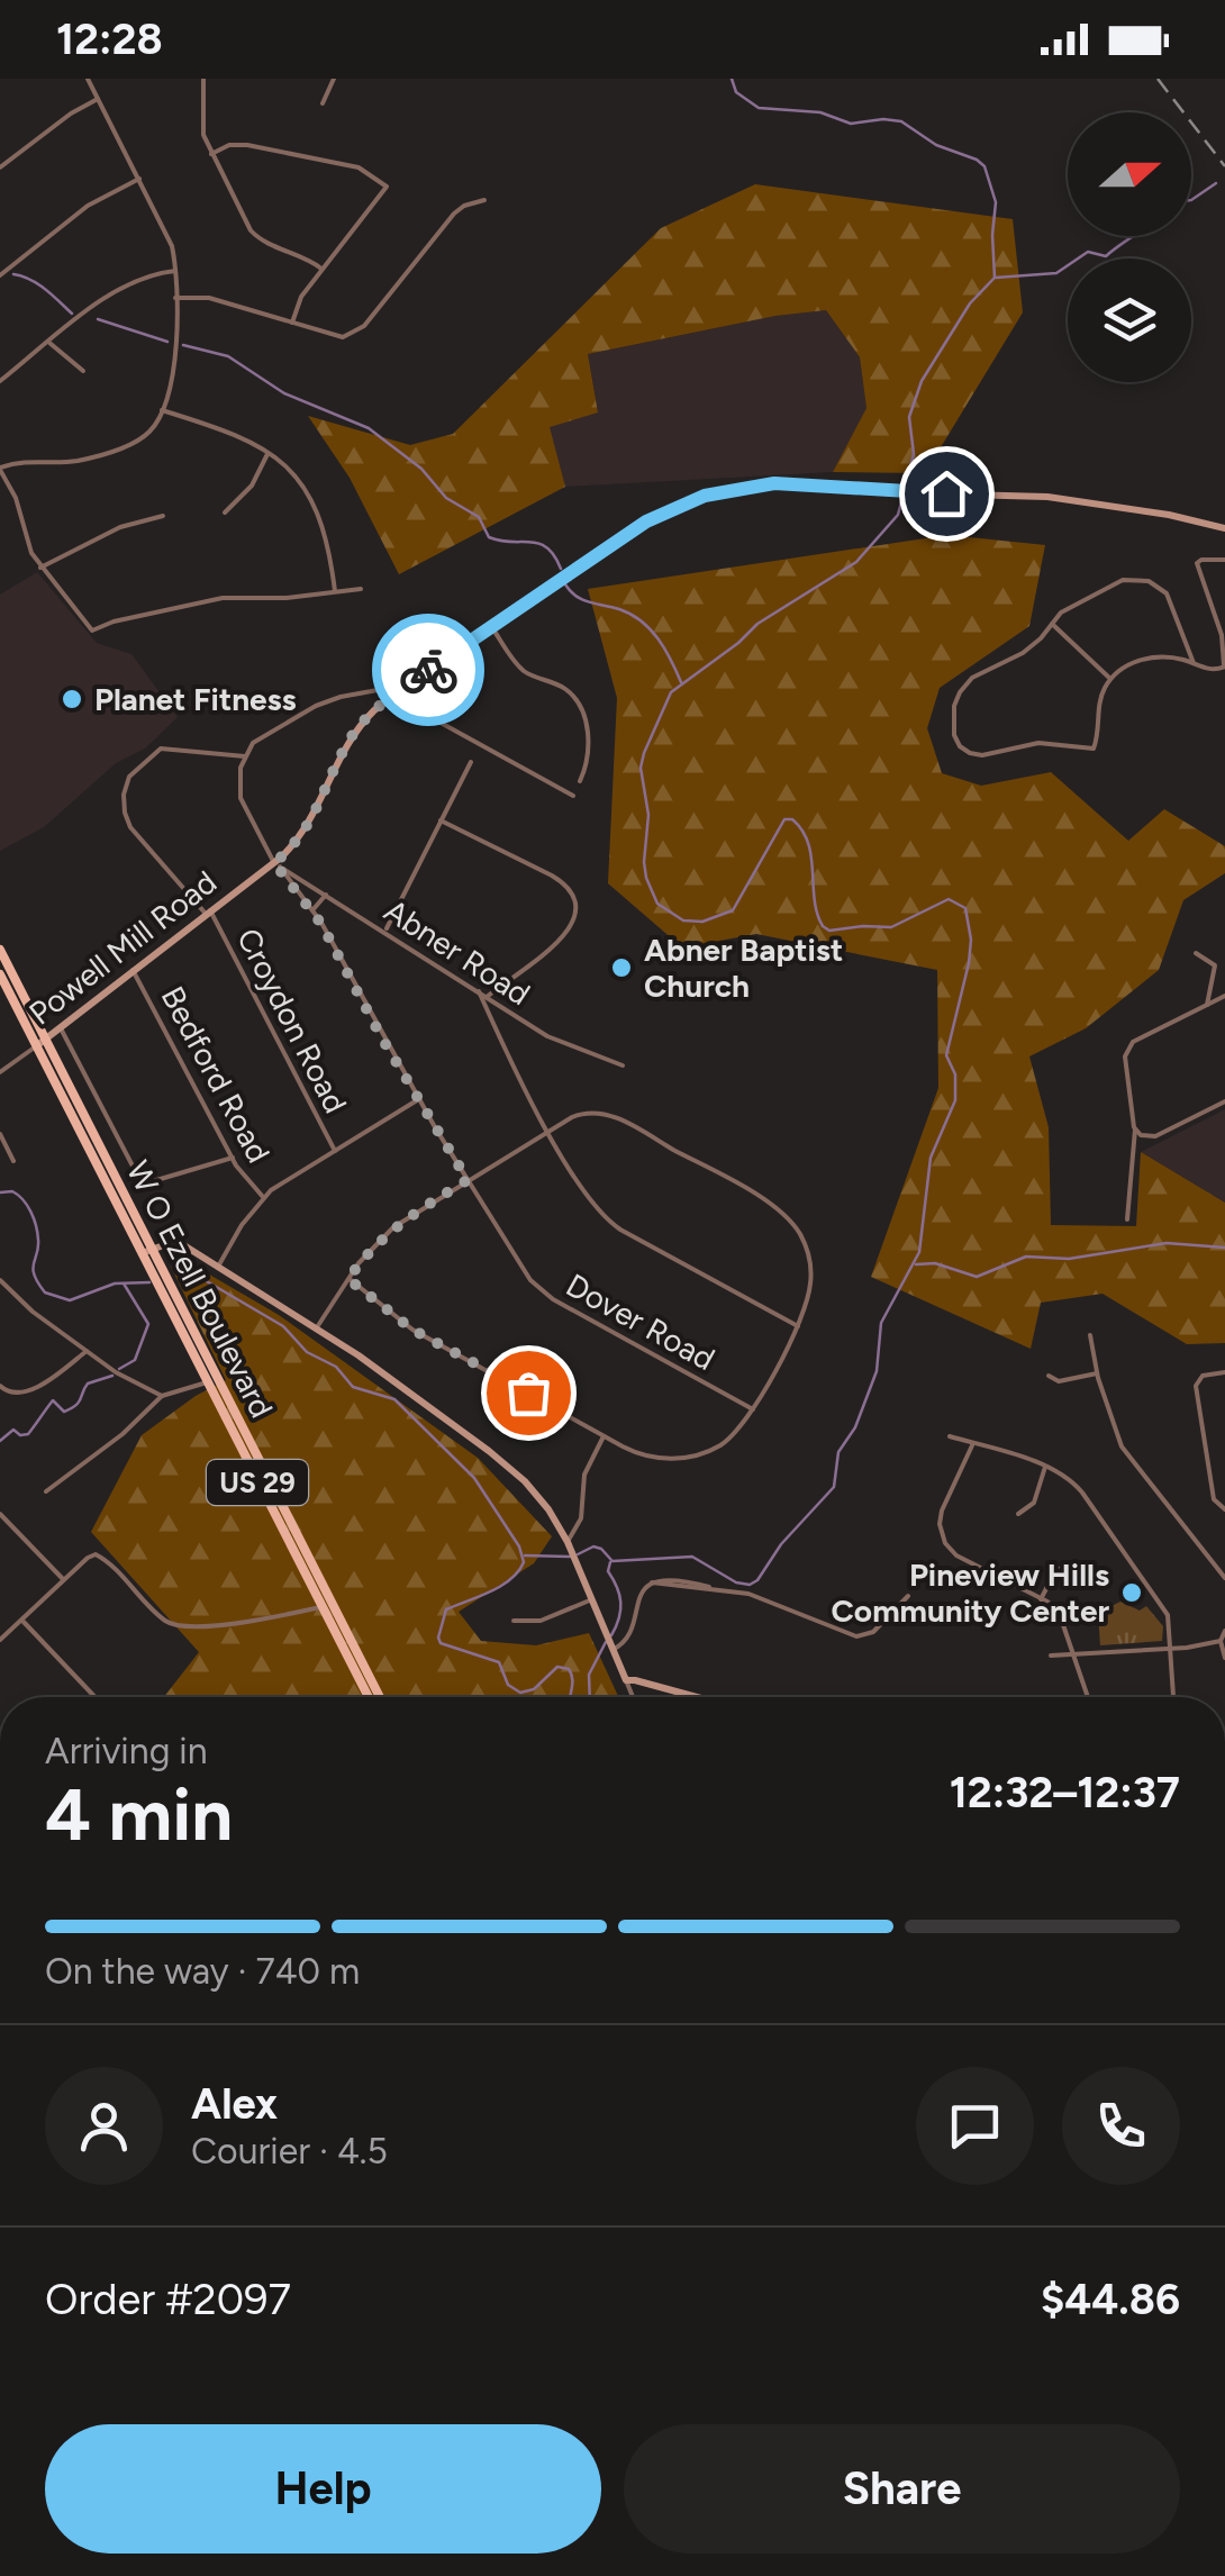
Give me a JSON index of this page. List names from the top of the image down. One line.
{"streets":{"main road":["W O Ezell Boulevard","US 29"],"street":["Powell Mill Road","Abner Road","Croydon Road","Bedford Road","Dover Road"]},"crossings":[["Powell Mill Road","Abner Road"],["Powell Mill Road","Croydon Road"],["Powell Mill Road","Bedford Road"],["Powell Mill Road","W O Ezell Boulevard"],["Powell Mill Road","Dover Road"],["Abner Road","Dover Road"],["Croydon Road","Dover Road"]],"places":["Planet Fitness","Abner Baptist Church","Pineview Hills Community Center"],"north":"right","page":{"status":"12:28","heading":["4 min","Arriving in","12:32–12:37"],"panel":["Alex","Courier · 4.5","Order #2097","$44.86"],"bar":"On the way · 740 m","buttons":["Help","Share"]}}
